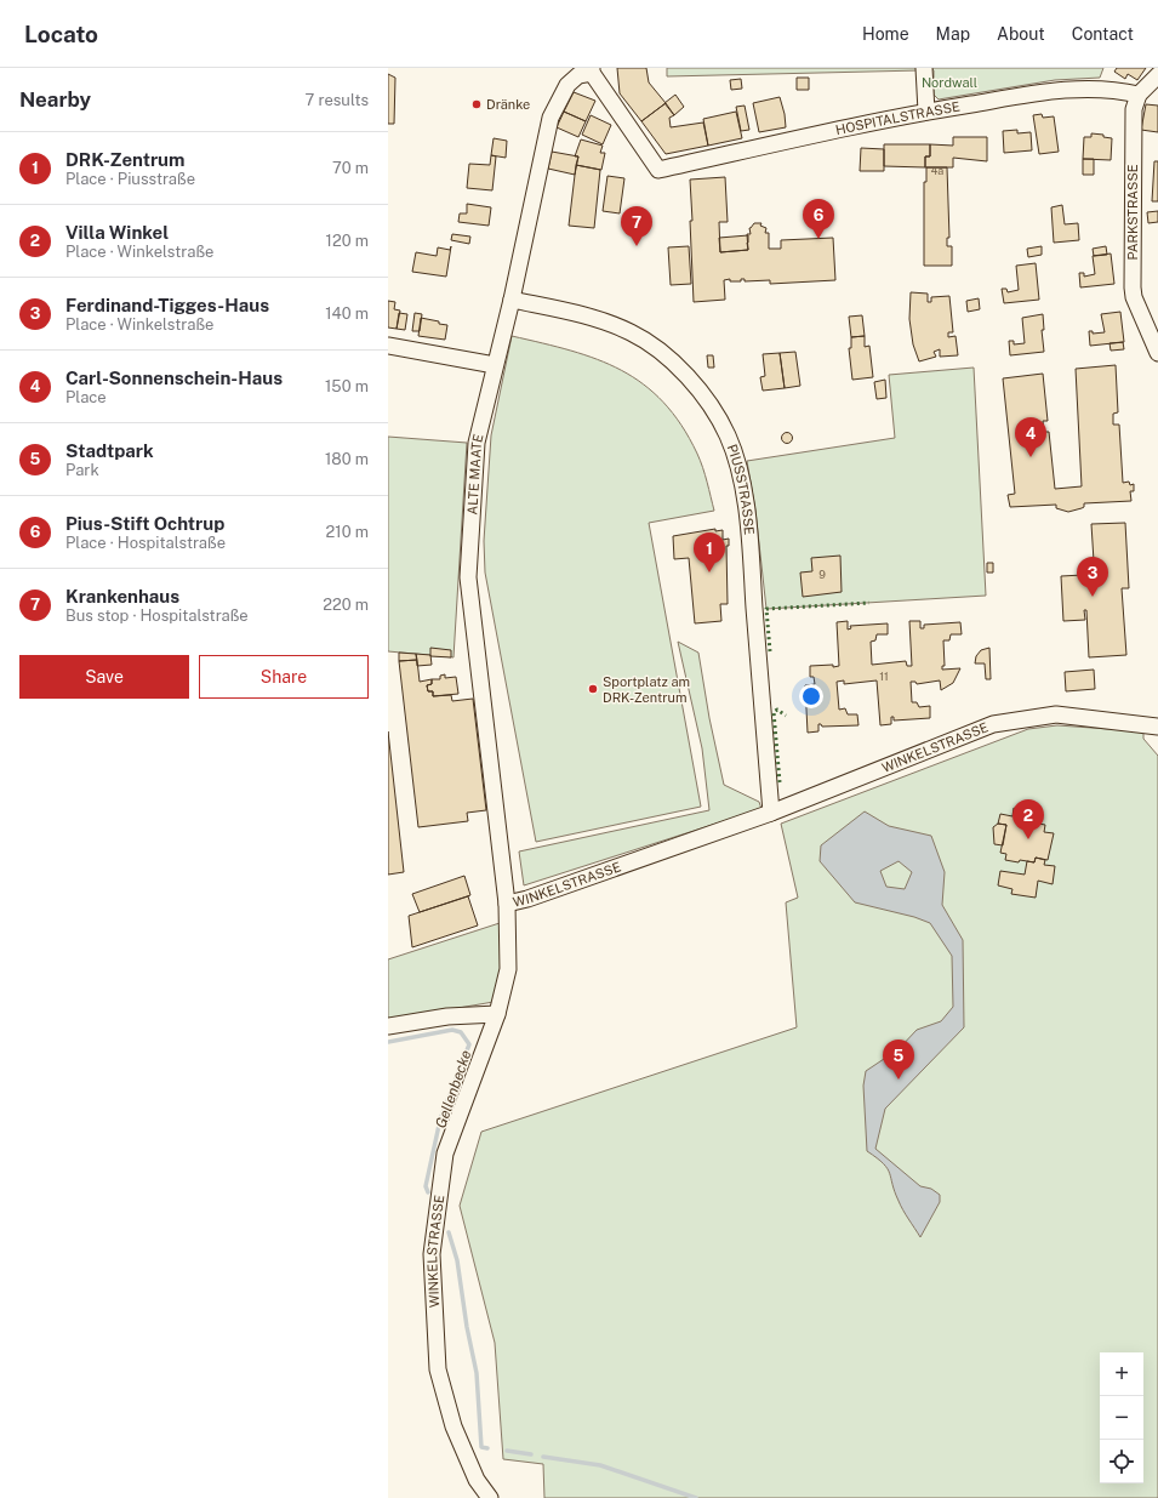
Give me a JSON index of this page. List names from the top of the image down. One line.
{"streets":{"street":["HOSPITALSTRASSE","PARKSTRASSE","ALTE MAATE","PIUSSTRASSE","WINKELSTRASSE"]},"crossings":[["HOSPITALSTRASSE","PARKSTRASSE"],["HOSPITALSTRASSE","ALTE MAATE"],["ALTE MAATE","PIUSSTRASSE"],["ALTE MAATE","WINKELSTRASSE"],["PIUSSTRASSE","WINKELSTRASSE"]],"water":["Gellenbecke"],"parks":["Nordwall"],"places":["Dränke","Sportplatz am DRK-Zentrum"],"house_numbers":["4a","9","11"],"page":{"header":"Locato","nav":["Home","Map","About","Contact"],"heading":["Nearby","7 results"],"list":[{"mark":"1","name":"DRK-Zentrum","note":"Place · Piusstraße","value":"70 m"},{"mark":"2","name":"Villa Winkel","note":"Place · Winkelstraße","value":"120 m"},{"mark":"3","name":"Ferdinand-Tigges-Haus","note":"Place · Winkelstraße","value":"140 m"},{"mark":"4","name":"Carl-Sonnenschein-Haus","note":"Place","value":"150 m"},{"mark":"5","name":"Stadtpark","note":"Park","value":"180 m"},{"mark":"6","name":"Pius-Stift Ochtrup","note":"Place · Hospitalstraße","value":"210 m"},{"mark":"7","name":"Krankenhaus","note":"Bus stop · Hospitalstraße","value":"220 m"}],"pins":["6","7","4","1","3","2","5"],"buttons":["Save","Share"],"map_buttons":["+","−"]}}
